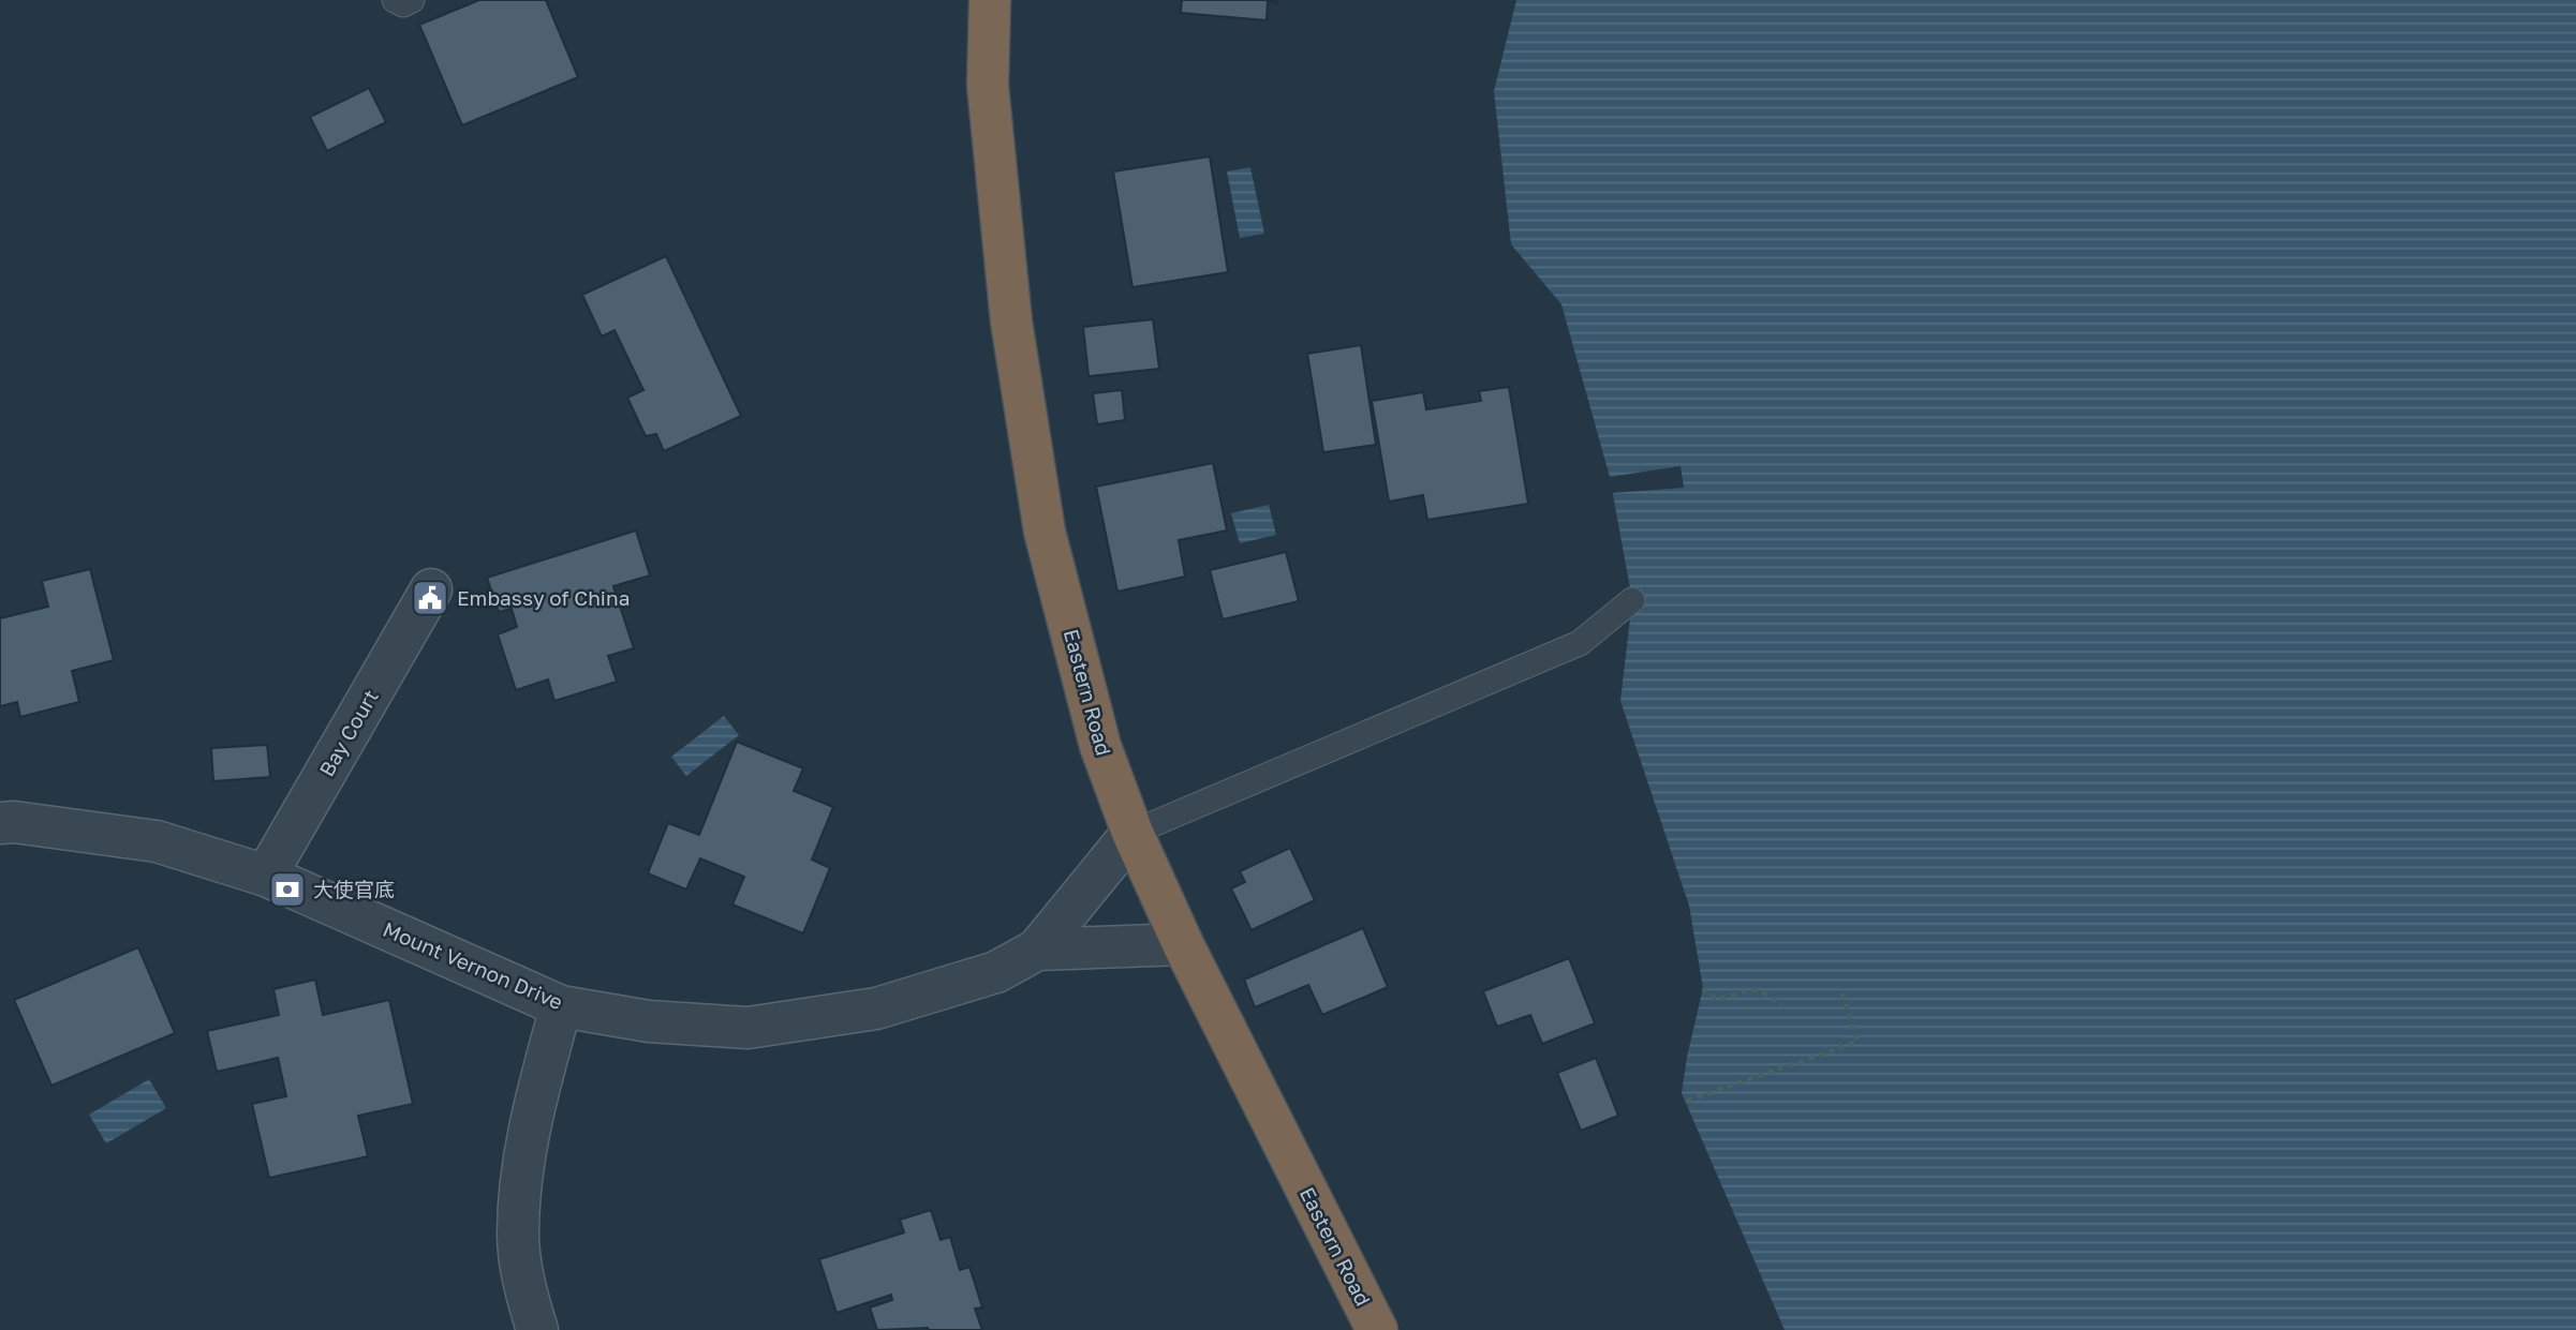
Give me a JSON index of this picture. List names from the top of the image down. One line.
{"streets":{"highway":["Eastern Road"],"street":["Bay Court","Mount Vernon Drive"]},"crossings":[["Bay Court","Mount Vernon Drive"]],"places":{"public building":["Embassy of China"],"bank":["大使官底"]}}
